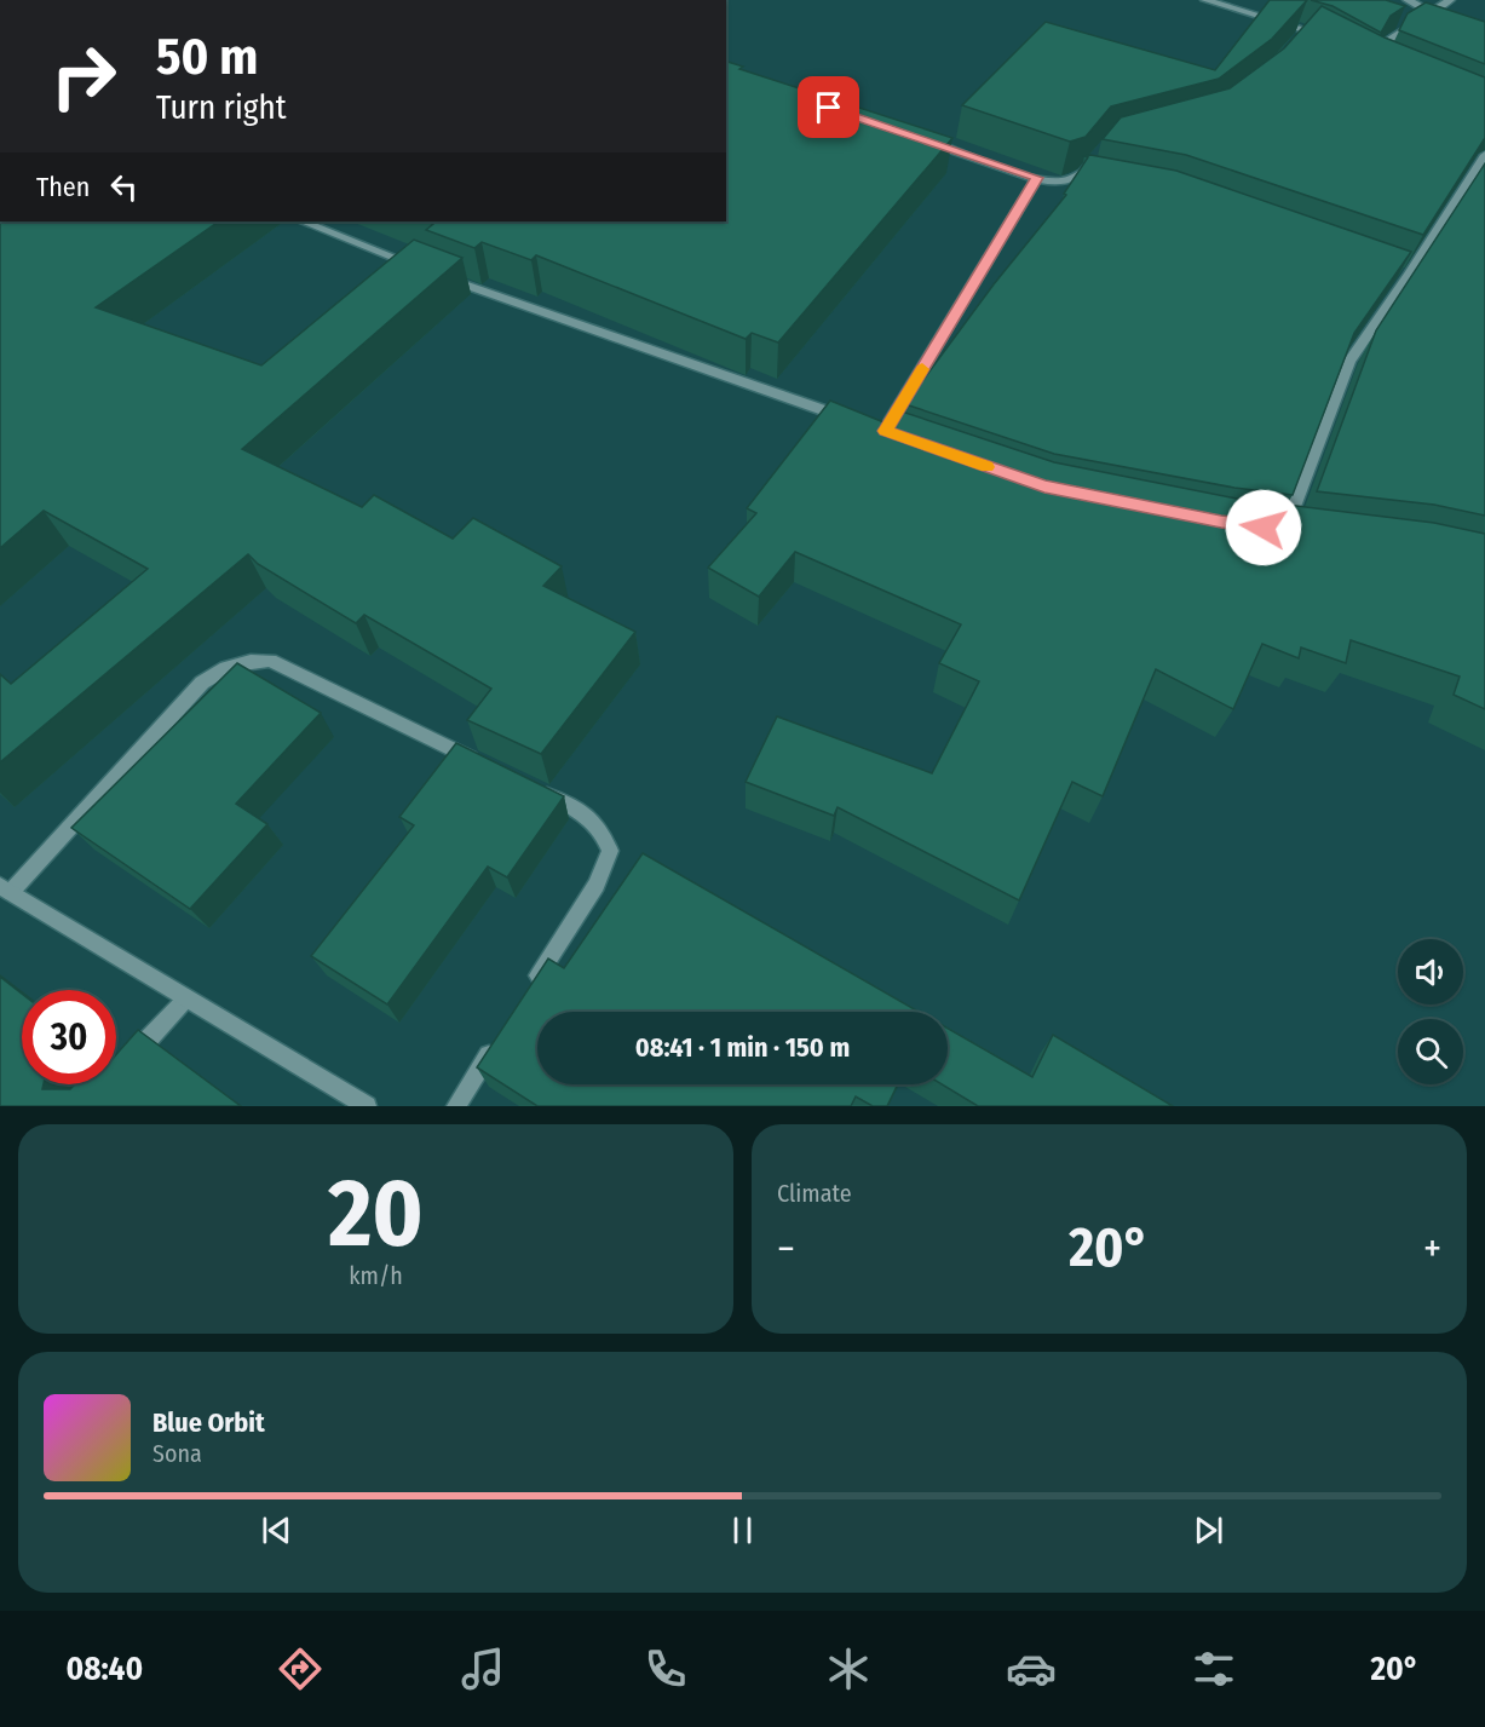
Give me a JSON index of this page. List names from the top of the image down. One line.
{"page":{"turn":["50 m","Turn right"],"then":"Then","limit":"30","trip":"08:41 · 1 min · 150 m","tile":[["20","km/h"],"Climate"],"heat":["−","20°","+"],"song":["Blue Orbit","Sona"],"tabs":["08:40","20°"]}}
